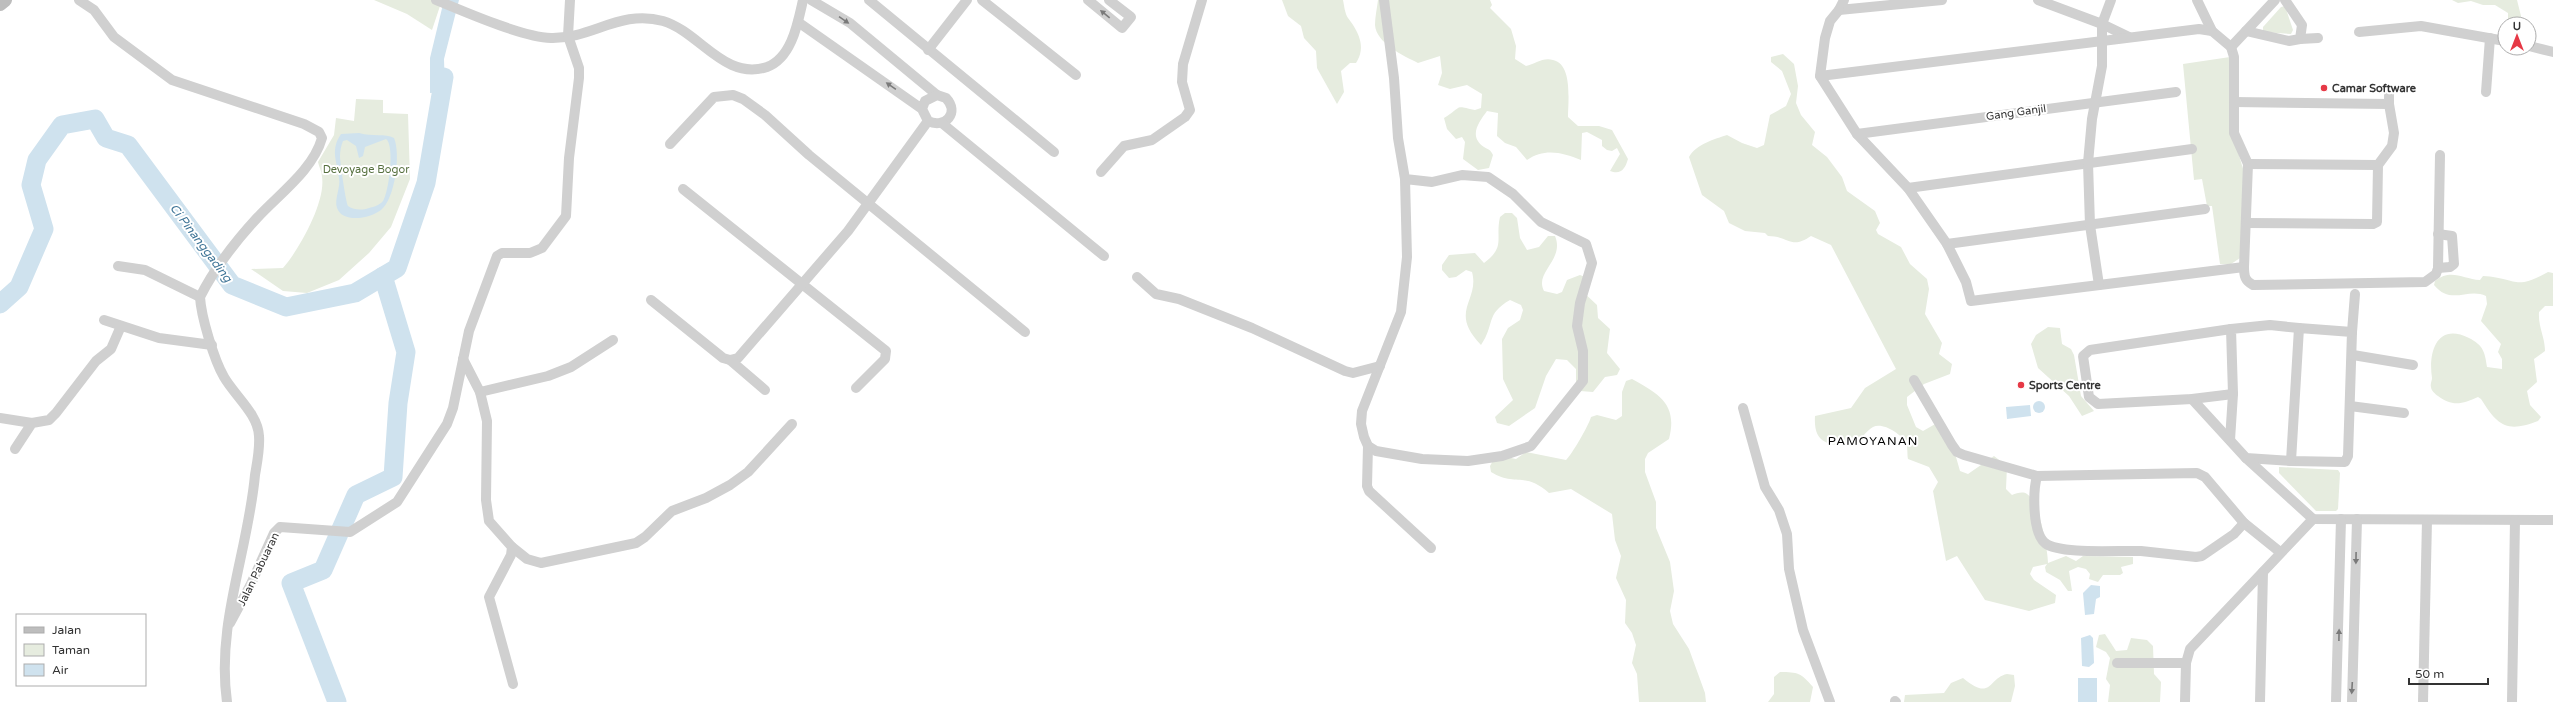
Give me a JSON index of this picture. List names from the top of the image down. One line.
{"streets":{"street":["Gang Ganjil","Jalan Pabuaran"]},"districts":["PAMOYANAN"],"water":["Ci Pinanggading"],"parks":["Devoyage Bogor"],"places":["Camar Software","Sports Centre"],"legend":["Jalan","Taman","Air"],"scale_bar":"50 m","north":"top"}
